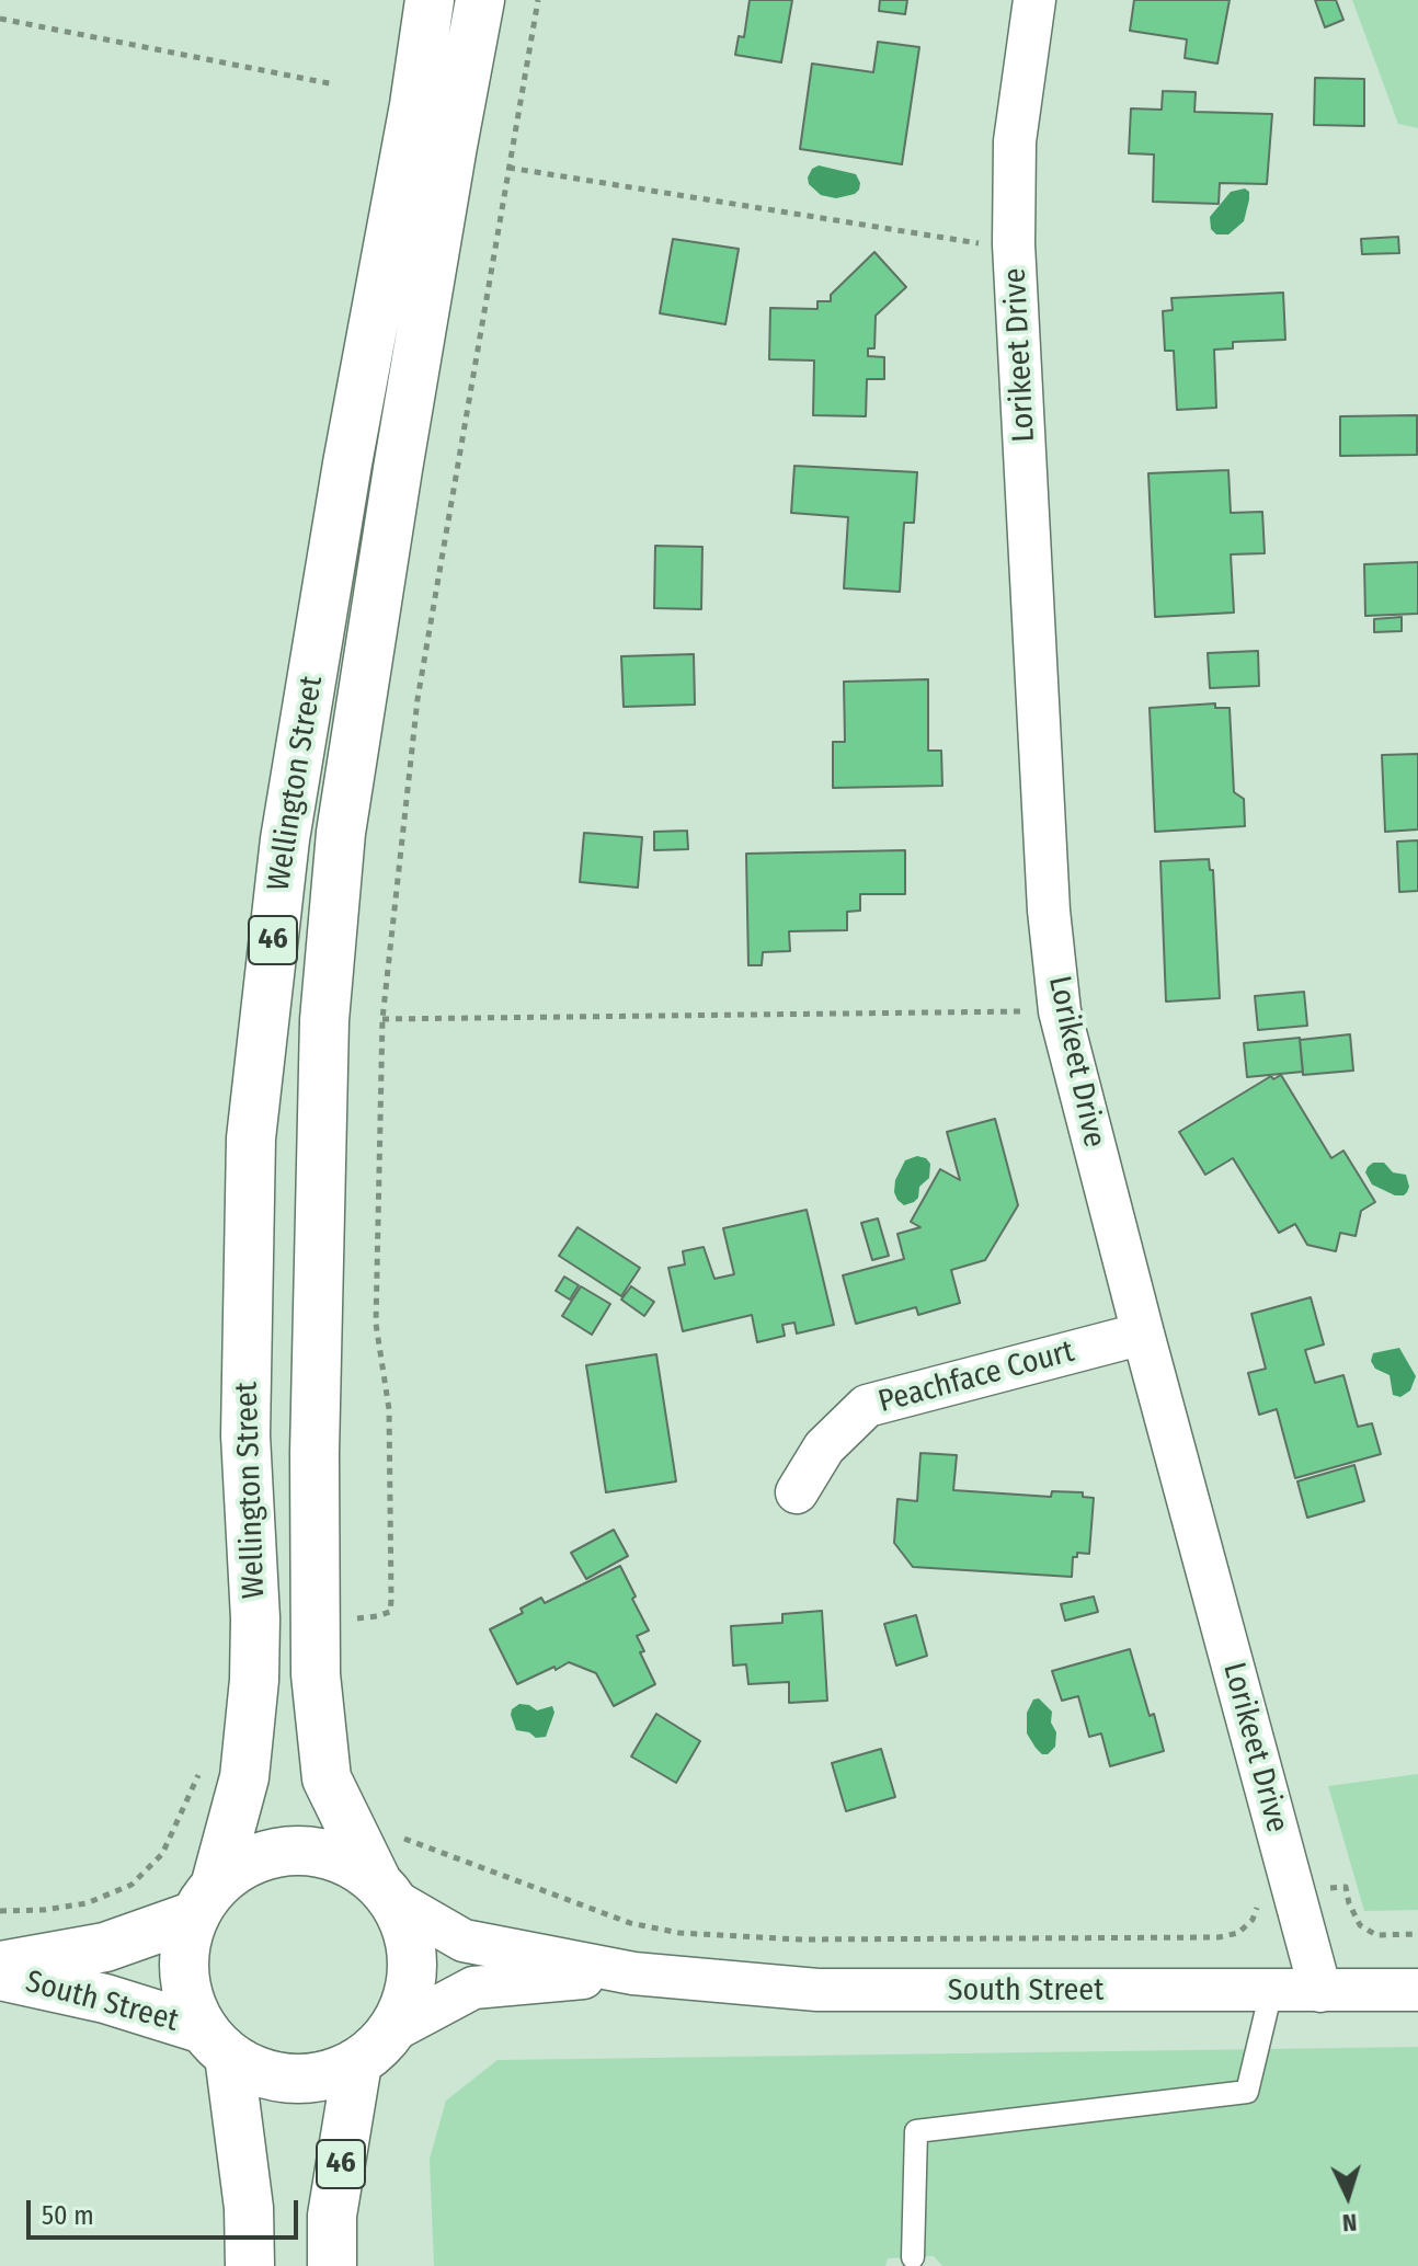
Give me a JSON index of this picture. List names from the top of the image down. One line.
{"streets":{"main road":["Wellington Street","46","South Street"],"street":["Lorikeet Drive","Peachface Court"]},"crossings":[["Lorikeet Drive","Peachface Court"],["Lorikeet Drive","South Street"],["Wellington Street","46"],["Wellington Street","South Street"],["46","South Street"]],"scale_bar":"50 m","north":"bottom"}
